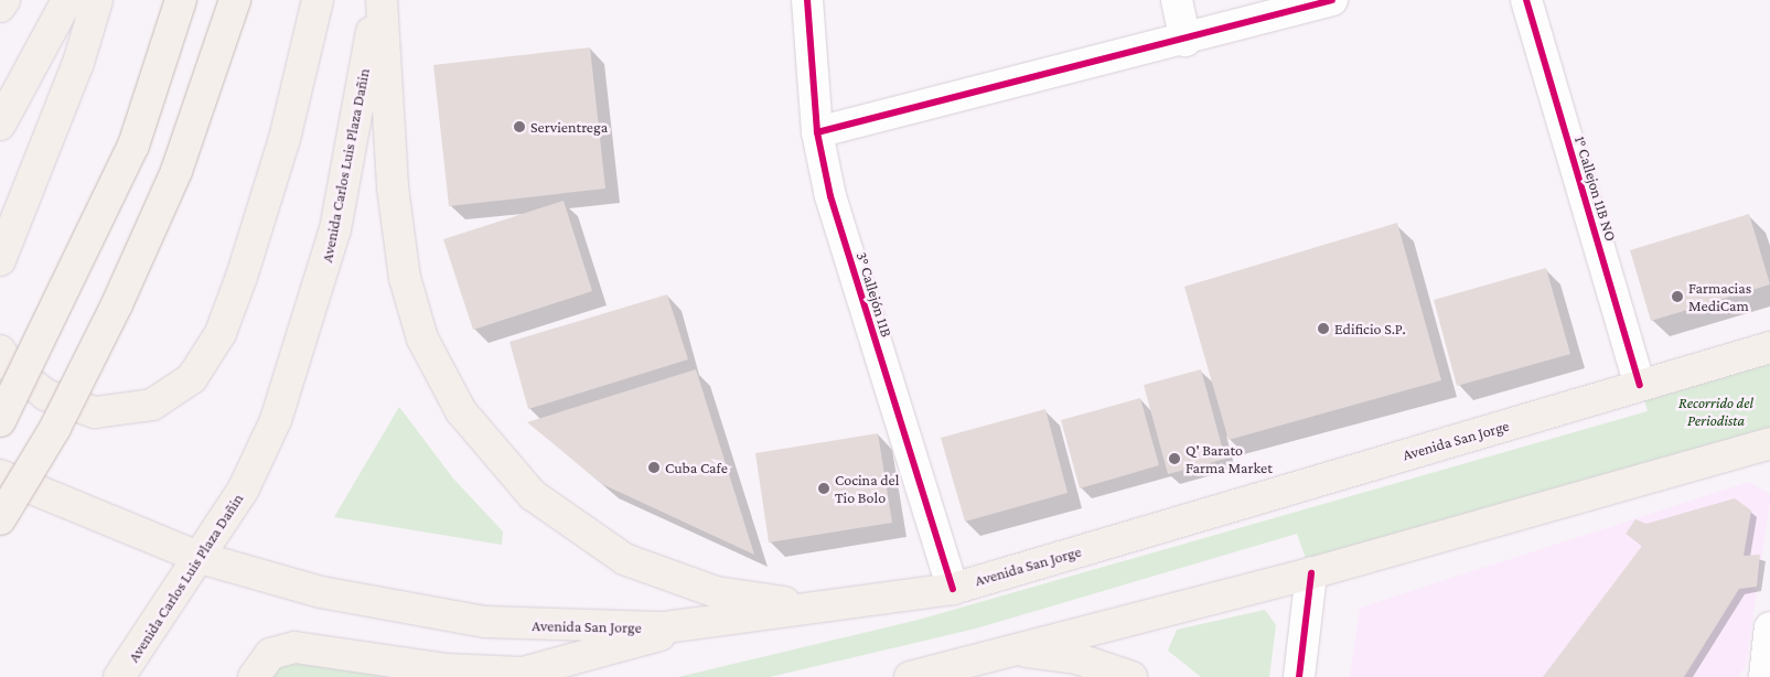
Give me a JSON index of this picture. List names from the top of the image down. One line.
{"streets":{"main road":["Avenida Carlos Luis Plaza Dañin","Avenida San Jorge"],"street":["1° Callejon 11B NO","3° Callejón 11B"]},"crossings":[["Avenida Carlos Luis Plaza Dañin","Avenida San Jorge"],["1° Callejon 11B NO","Avenida San Jorge"],["3° Callejón 11B","Avenida San Jorge"]],"parks":["Recorrido del Periodista"],"places":["Servientrega","Farmacias MediCam","Edificio S.P.","Q' Barato Farma Market","Cuba Cafe","Cocina del Tio Bolo"]}
